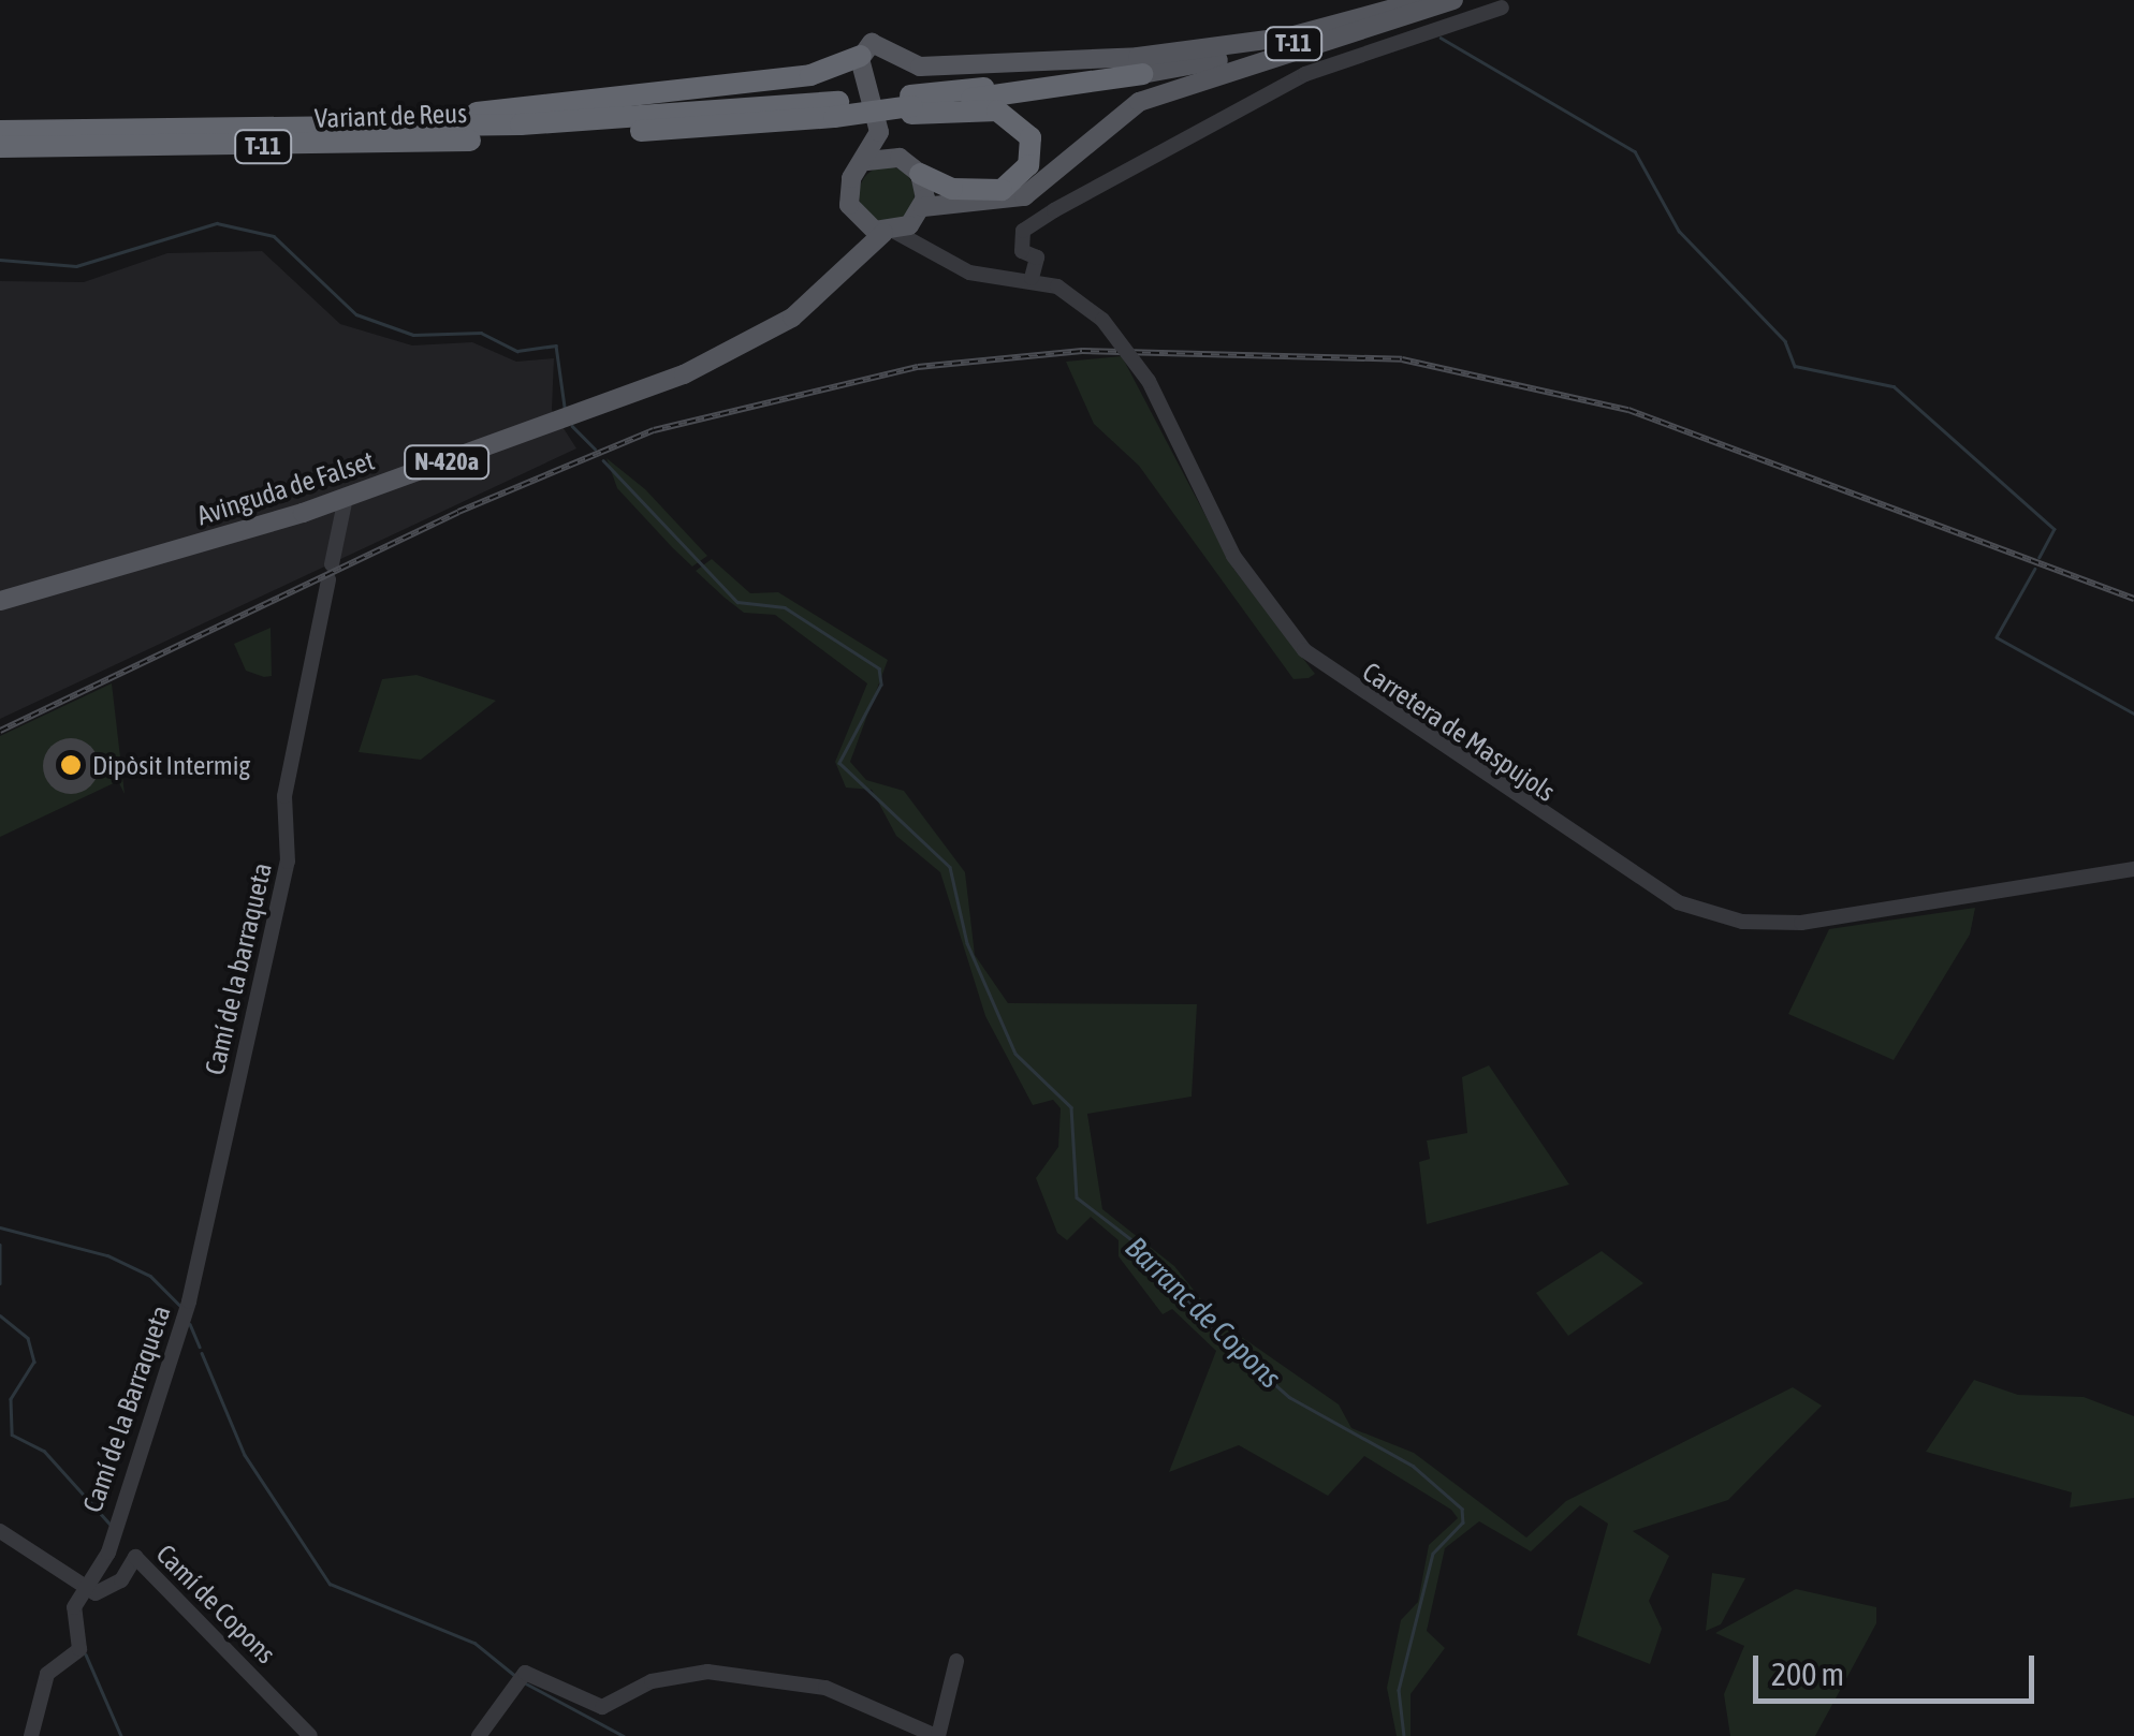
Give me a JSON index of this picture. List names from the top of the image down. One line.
{"streets":{"highway":["T-11","Variant de Reus"],"main road":["N-420a","Avinguda de Falset"],"street":["Carretera de Maspujols","Camí de la barraqueta","Camí de la Barraqueta","Camí de Copons"]},"crossings":[["T-11","Variant de Reus"],["Avinguda de Falset","Carretera de Maspujols"],["Avinguda de Falset","Camí de la barraqueta"],["Camí de la barraqueta","Camí de la Barraqueta"],["Camí de la Barraqueta","Camí de Copons"]],"water":["Barranc de Copons"],"places":["Dipòsit Intermig"],"scale_bar":"200 m"}
